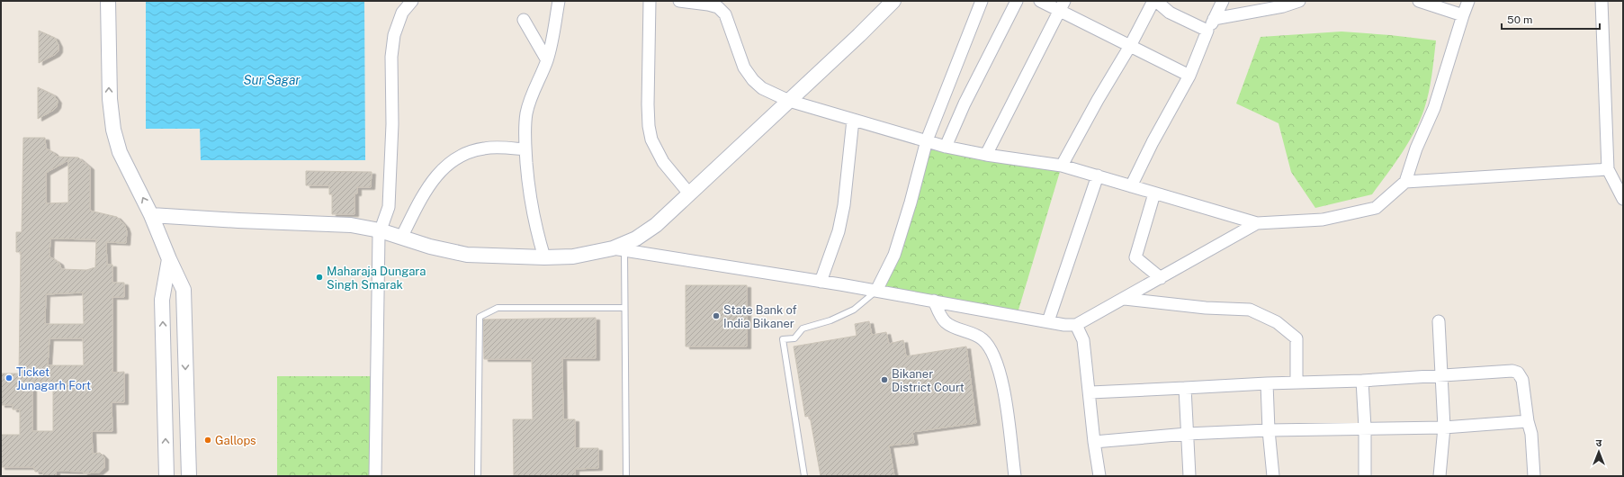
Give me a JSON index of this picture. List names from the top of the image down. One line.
{"water":["Sur Sagar"],"places":["Maharaja Dungara Singh Smarak","State Bank of India Bikaner","Ticket Junagarh Fort","Bikaner District Court","Gallops"],"scale_bar":"50 m","north":"top"}
